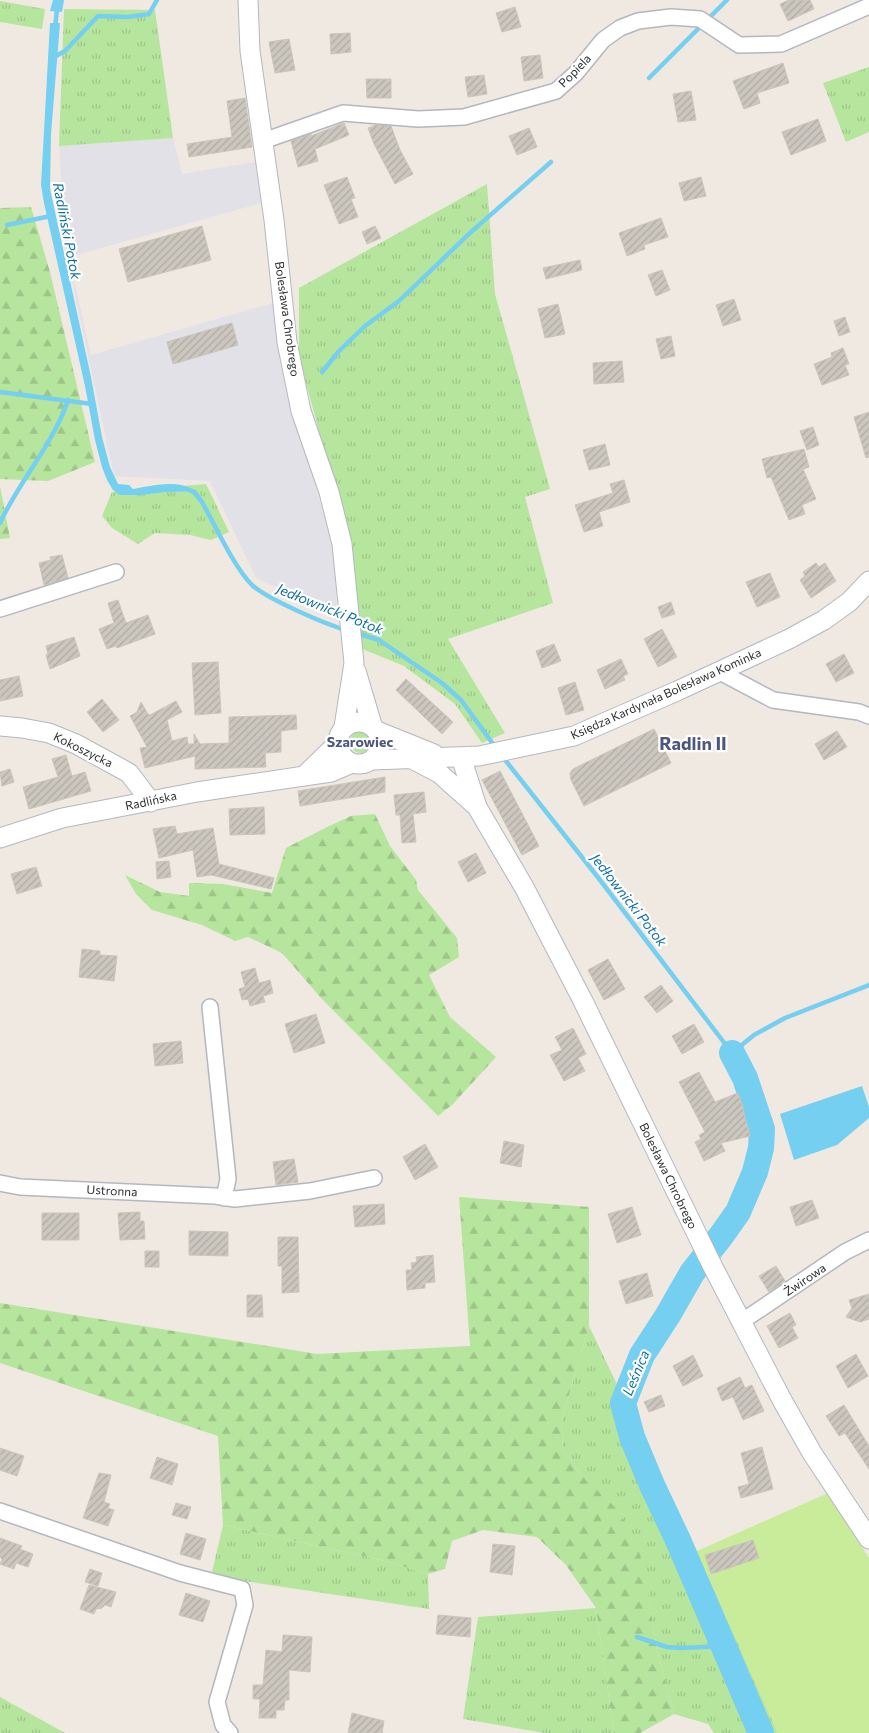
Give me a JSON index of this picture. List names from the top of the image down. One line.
{"streets":{"street":["Popiela","Bolesława Chrobrego","Księdza Kardynała Bolesława Kominka","Kokoszycka","Radlińska","Ustronna","Żwirowa"]},"crossings":[["Popiela","Bolesława Chrobrego"],["Bolesława Chrobrego","Księdza Kardynała Bolesława Kominka"],["Bolesława Chrobrego","Radlińska"],["Bolesława Chrobrego","Żwirowa"],["Księdza Kardynała Bolesława Kominka","Radlińska"],["Kokoszycka","Radlińska"]],"districts":["Szarowiec","Radlin II"],"water":["Radliński Potok","Jedłownicki Potok","Leśnica"]}
